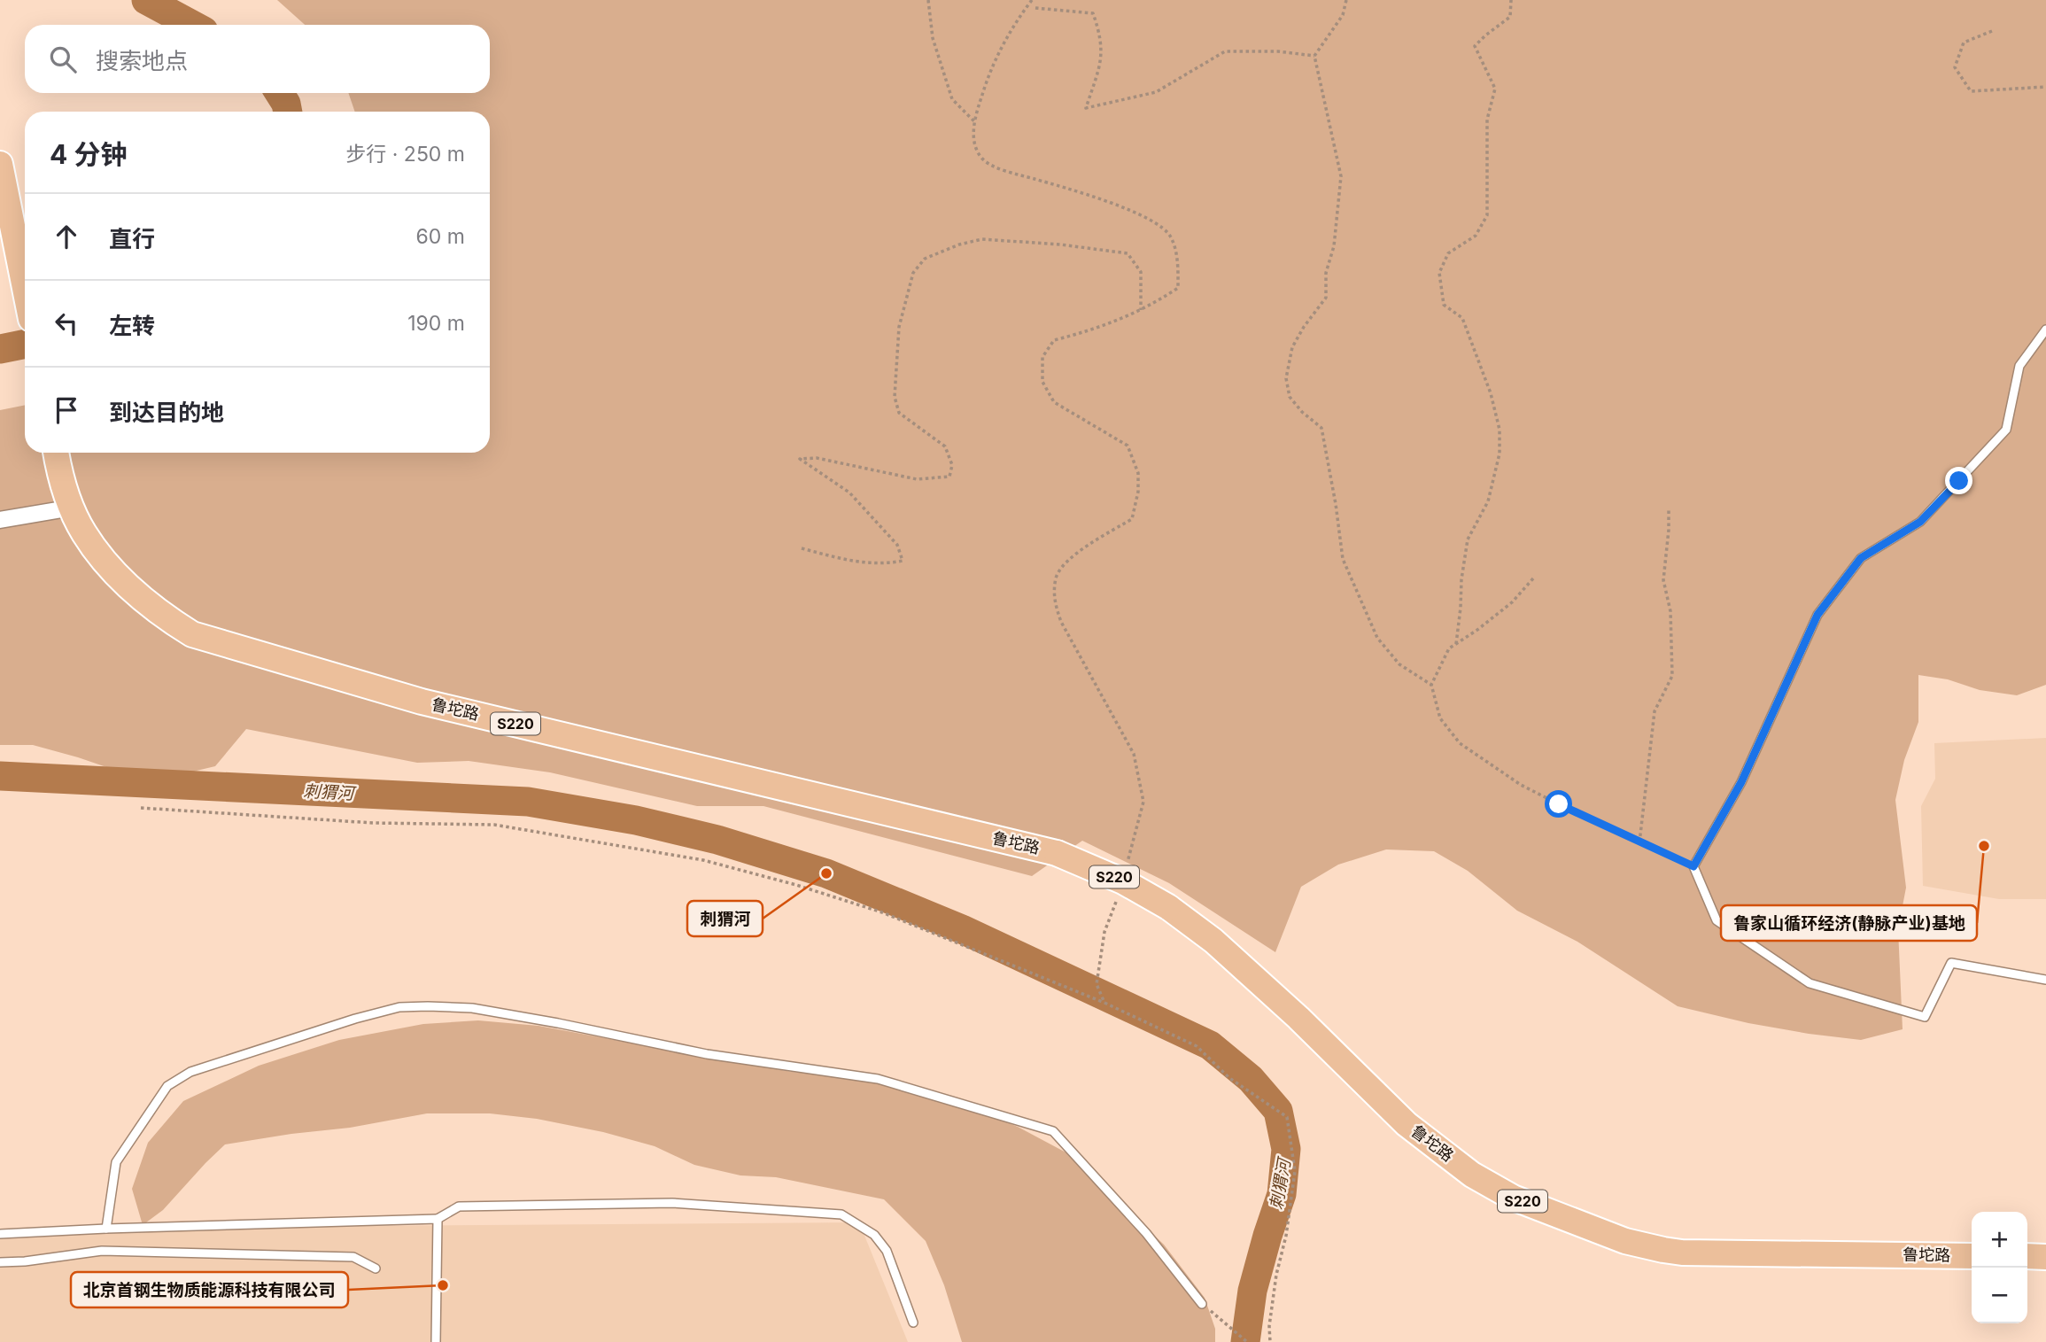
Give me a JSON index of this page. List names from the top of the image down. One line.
{"streets":{"main road":["鲁坨路","S220"]},"water":["刺猬河"],"places":["鲁家山循环经济(静脉产业)基地","刺猬河","北京首钢生物质能源科技有限公司"],"page":{"search":"搜索地点","heading":["4 分钟","步行 · 250 m"],"list":[["直行","60 m"],["左转","190 m"],"到达目的地"],"map_buttons":["+","−"]}}
